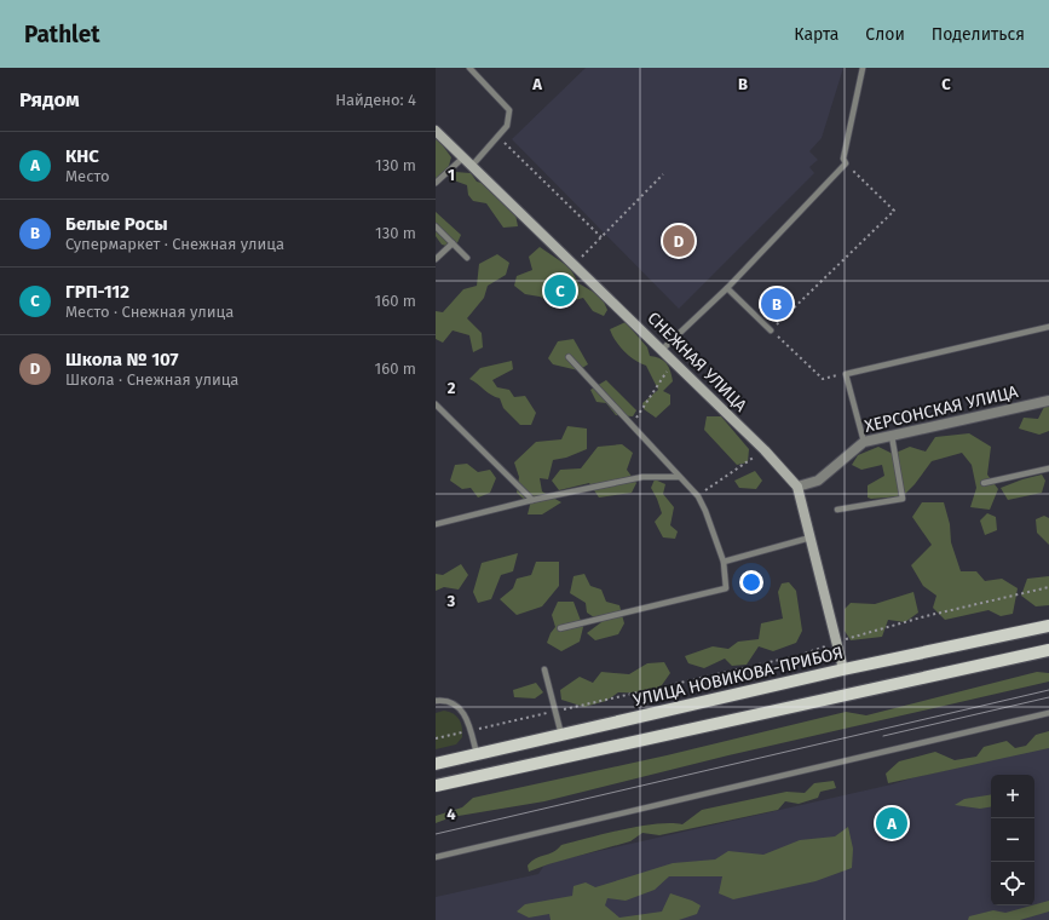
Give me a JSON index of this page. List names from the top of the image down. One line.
{"streets":{"main road":["УЛИЦА НОВИКОВА-ПРИБОЯ"],"street":["СНЕЖНАЯ УЛИЦА","ХЕРСОНСКАЯ УЛИЦА"]},"crossings":[["СНЕЖНАЯ УЛИЦА","ХЕРСОНСКАЯ УЛИЦА"],["СНЕЖНАЯ УЛИЦА","УЛИЦА НОВИКОВА-ПРИБОЯ"]],"page":{"header":"Pathlet","nav":["Карта","Слои","Поделиться"],"heading":["Рядом","Найдено: 4"],"list":[{"mark":"A","name":"КНС","note":"Место","value":"130 m"},{"mark":"B","name":"Белые Росы","note":"Супермаркет · Снежная улица","value":"130 m"},{"mark":"C","name":"ГРП-112","note":"Место · Снежная улица","value":"160 m"},{"mark":"D","name":"Школа № 107","note":"Школа · Снежная улица","value":"160 m"}],"pins":["D","C","B","A"],"map_buttons":["+","−"]},"grid":{"columns":["A","B","C"],"rows":["1","2","3","4"]}}
